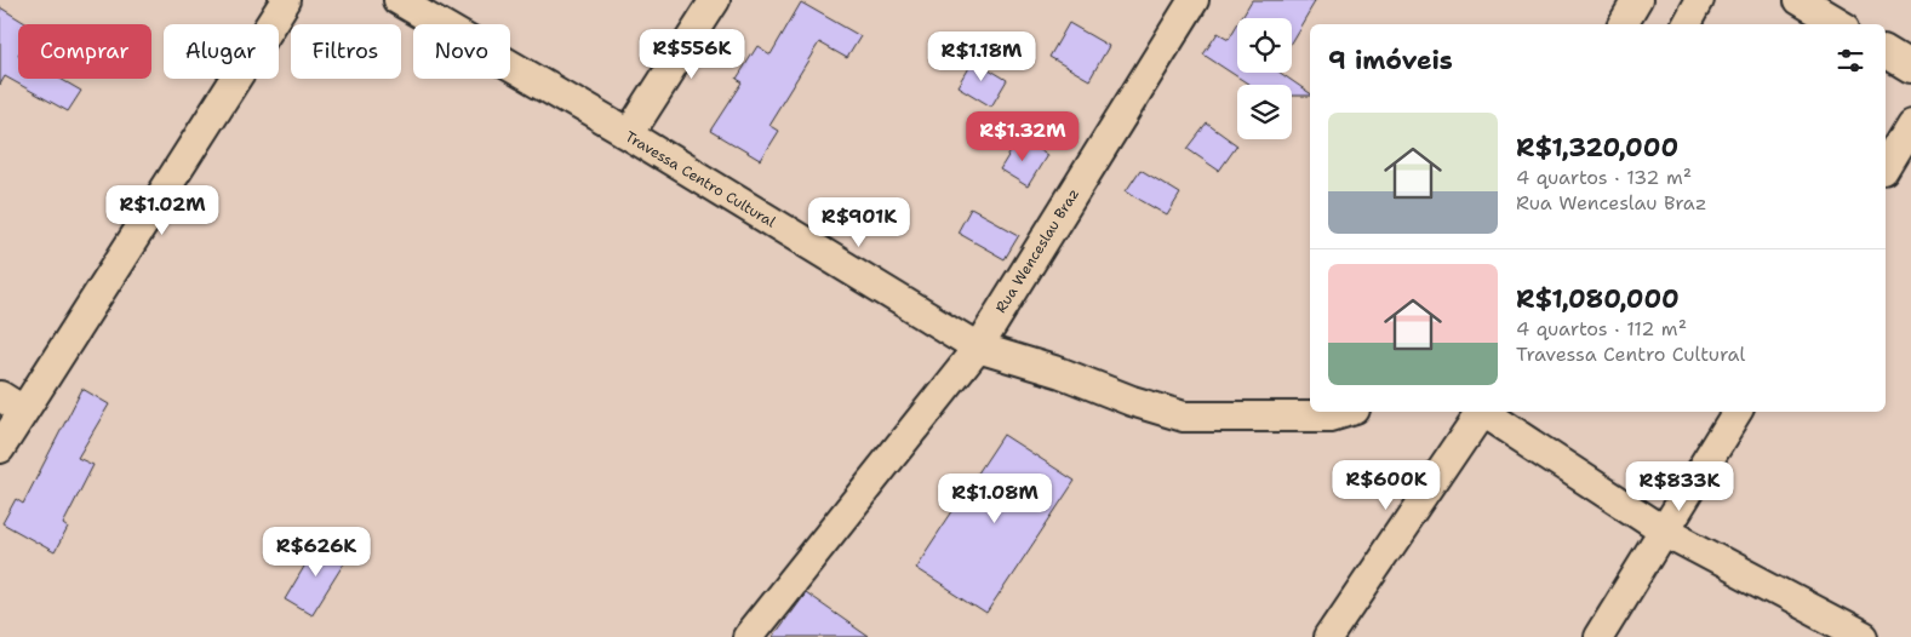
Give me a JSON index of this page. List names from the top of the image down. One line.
{"streets":{"street":["Travessa Centro Cultural","Rua Wenceslau Braz"]},"crossings":[["Travessa Centro Cultural","Rua Wenceslau Braz"]],"page":{"chip":["Comprar","Alugar","Filtros","Novo"],"heading":"9 imóveis","price":["R$556K","R$1.18M","R$1.32M","R$1.02M","R$901K","R$600K","R$833K","R$1.08M","R$626K"],"list":[{"name":"R$1,320,000","note":"4 quartos · 132 m² · Rua Wenceslau Braz"},{"name":"R$1,080,000","note":"4 quartos · 112 m² · Travessa Centro Cultural"}]}}
